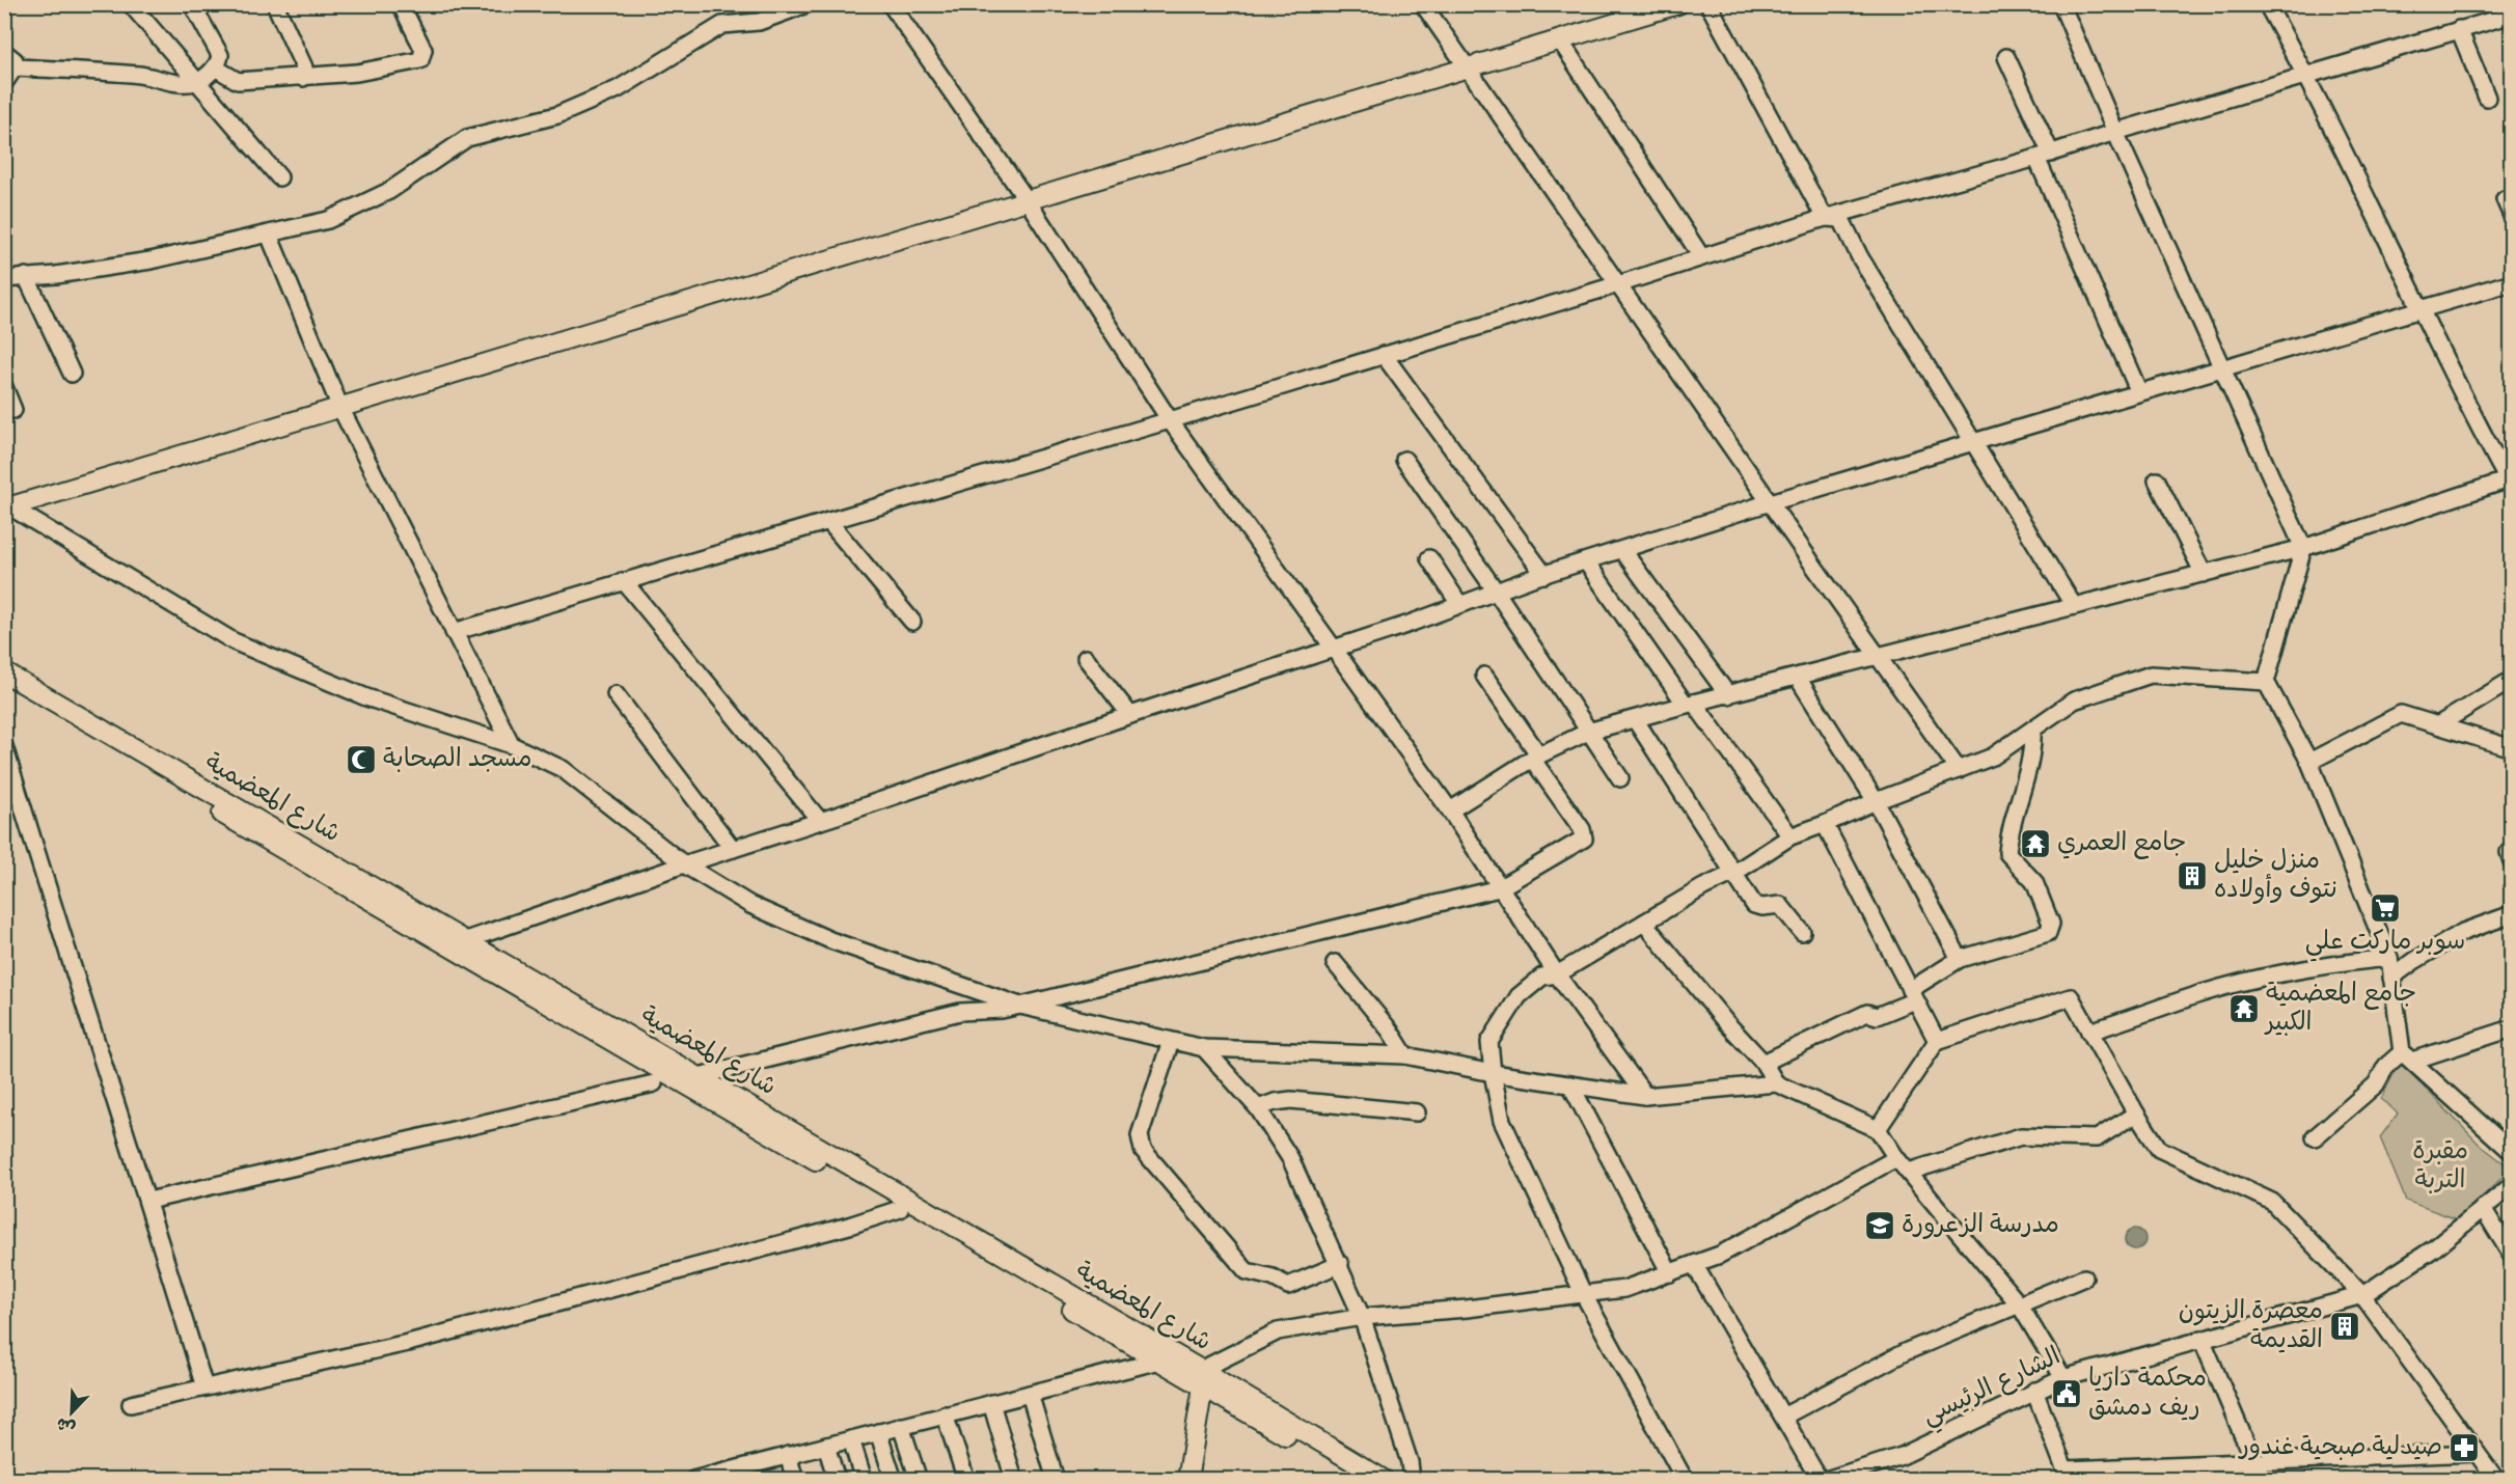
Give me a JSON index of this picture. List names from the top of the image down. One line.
{"streets":{"main road":["شارع المعضمية"],"street":["الشارع الرئيسي"]},"parks":["مقبرة التربة"],"places":{"mosque":["مسجد الصحابة"],"temple":["جامع العمري","جامع المعضمية الكبير"],"building":["منزل خليل نتوف وأولاده","معصرة الزيتون القديمة"],"supermarket":["سوبر ماركت علي"],"school or university":["مدرسة الزعرورة"],"public building":["محكمة داريا ريف دمشق"],"pharmacy":["صيدلية صبحية غندور"]},"north":"bottom left"}
